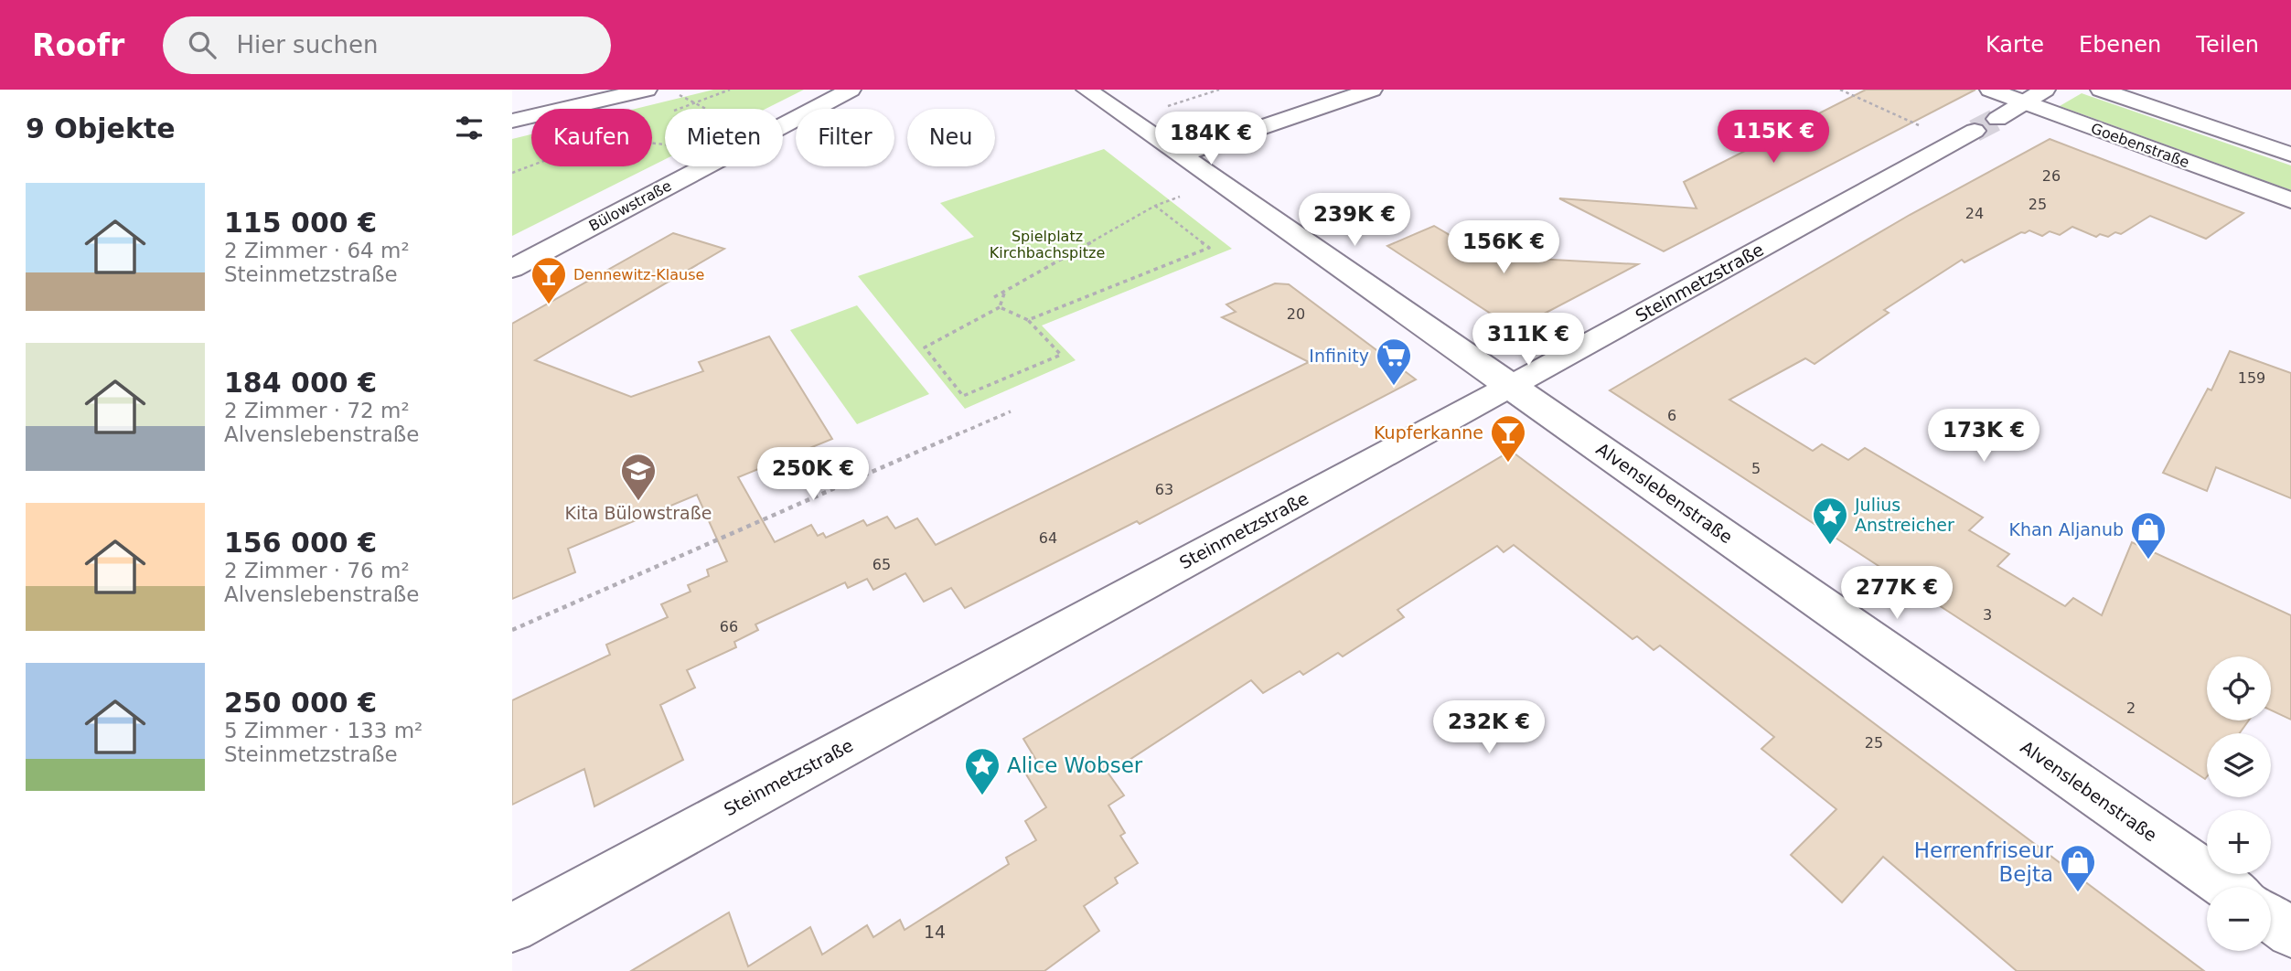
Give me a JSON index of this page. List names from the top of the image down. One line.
{"streets":{"street":["Goebenstraße","Bülowstraße","Steinmetzstraße","Alvenslebenstraße"]},"crossings":[["Steinmetzstraße","Alvenslebenstraße"]],"parks":["Spielplatz Kirchbachspitze"],"places":{"bar":["Dennewitz-Klause","Kupferkanne"],"supermarket":["Infinity"],"school or university":["Kita Bülowstraße"],"place":["Julius Anstreicher","Alice Wobser"],"shop":["Khan Aljanub","Herrenfriseur Bejta"]},"house_numbers":["26","25","24","20","159","6","5","63","64","65","3","66","2","25","14"],"page":{"header":"Roofr","search":"Hier suchen","nav":["Karte","Ebenen","Teilen"],"heading":"9 Objekte","chip":["Kaufen","Mieten","Filter","Neu"],"price":["115K €","184K €","239K €","156K €","311K €","173K €","250K €","277K €","232K €"],"list":[{"name":"115 000 €","note":"2 Zimmer · 64 m² · Steinmetzstraße"},{"name":"184 000 €","note":"2 Zimmer · 72 m² · Alvenslebenstraße"},{"name":"156 000 €","note":"2 Zimmer · 76 m² · Alvenslebenstraße"},{"name":"250 000 €","note":"5 Zimmer · 133 m² · Steinmetzstraße"}],"map_buttons":["+","−"]}}
